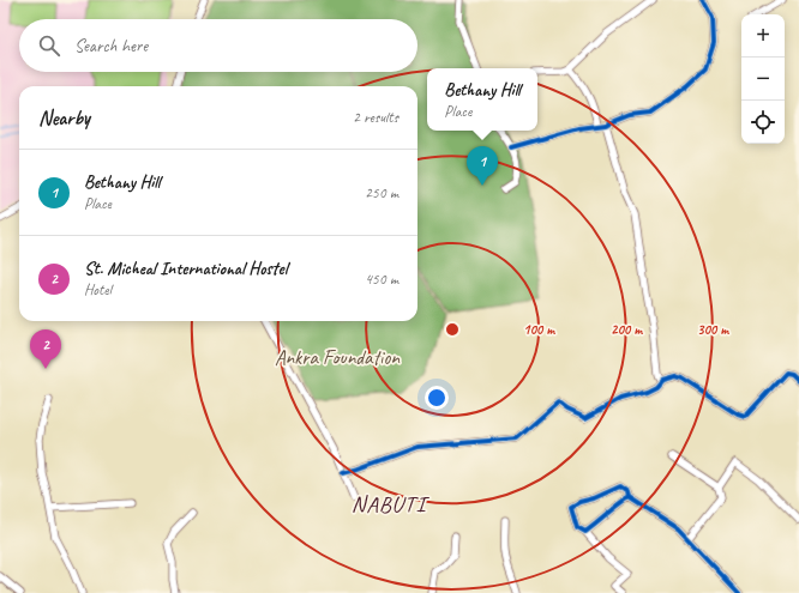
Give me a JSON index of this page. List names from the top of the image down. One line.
{"districts":["NABUTI"],"parks":["Ankra Foundation"],"page":{"map_buttons":["+","−"],"search":"Search here","popup":["Bethany Hill","Place"],"heading":["Nearby","2 results"],"pins":["1","2"],"list":[{"mark":"1","name":"Bethany Hill","note":"Place","value":"250 m"},{"mark":"2","name":"St. Micheal International Hostel","note":"Hotel","value":"450 m"}]},"rings":["100 m","200 m","300 m"]}
